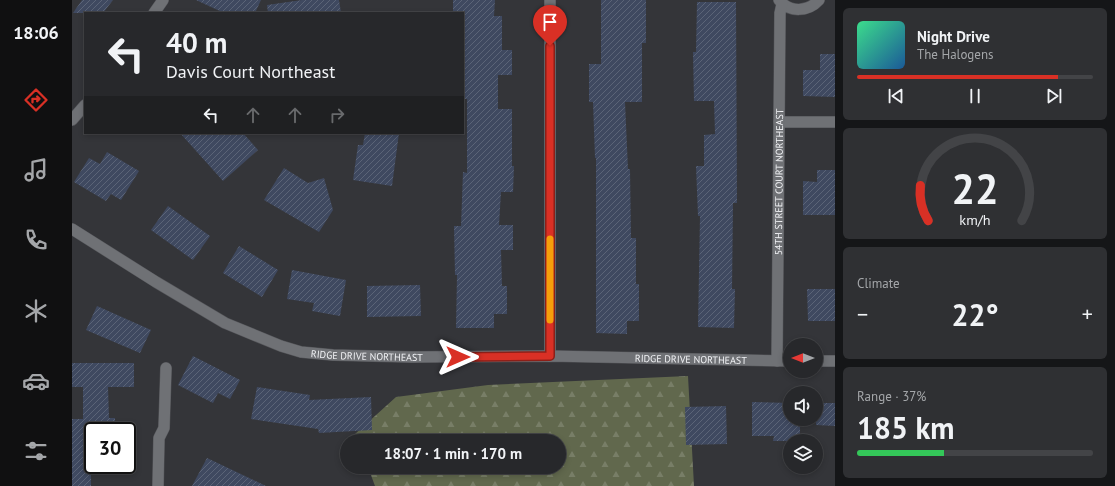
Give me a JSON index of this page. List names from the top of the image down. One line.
{"streets":{"street":["54TH STREET COURT NORTHEAST","RIDGE DRIVE NORTHEAST"]},"crossings":[["54TH STREET COURT NORTHEAST","RIDGE DRIVE NORTHEAST"]],"north":"left","page":{"tabs":"18:06","turn":["40 m","Davis Court Northeast"],"song":["Night Drive","The Halogens"],"tile":["Climate",["Range · 37%","185 km"]],"heat":["−","22°","+"],"limit":"30","trip":"18:07 · 1 min · 170 m","gauge":["22","km/h"]}}
